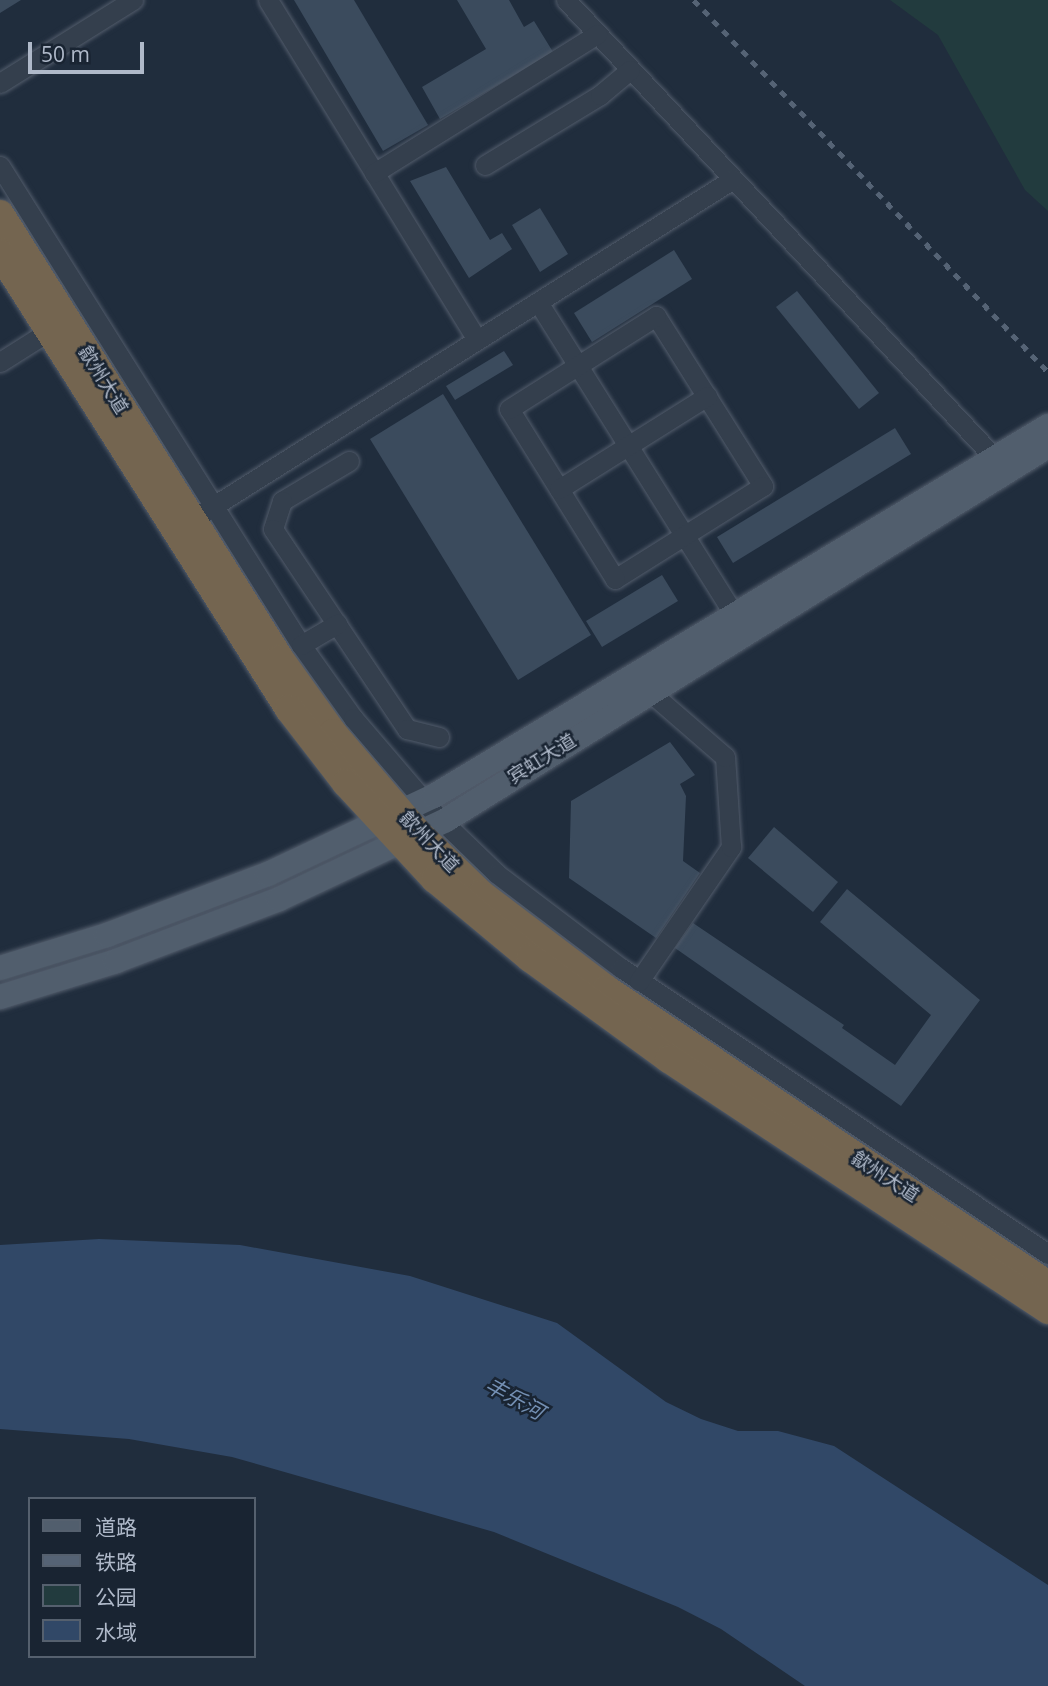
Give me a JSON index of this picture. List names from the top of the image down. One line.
{"streets":{"highway":["歙州大道"],"main road":["宾虹大道"]},"crossings":[["歙州大道","宾虹大道"]],"water":["丰乐河"],"legend":["道路","铁路","公园","水域"],"scale_bar":"50 m"}
